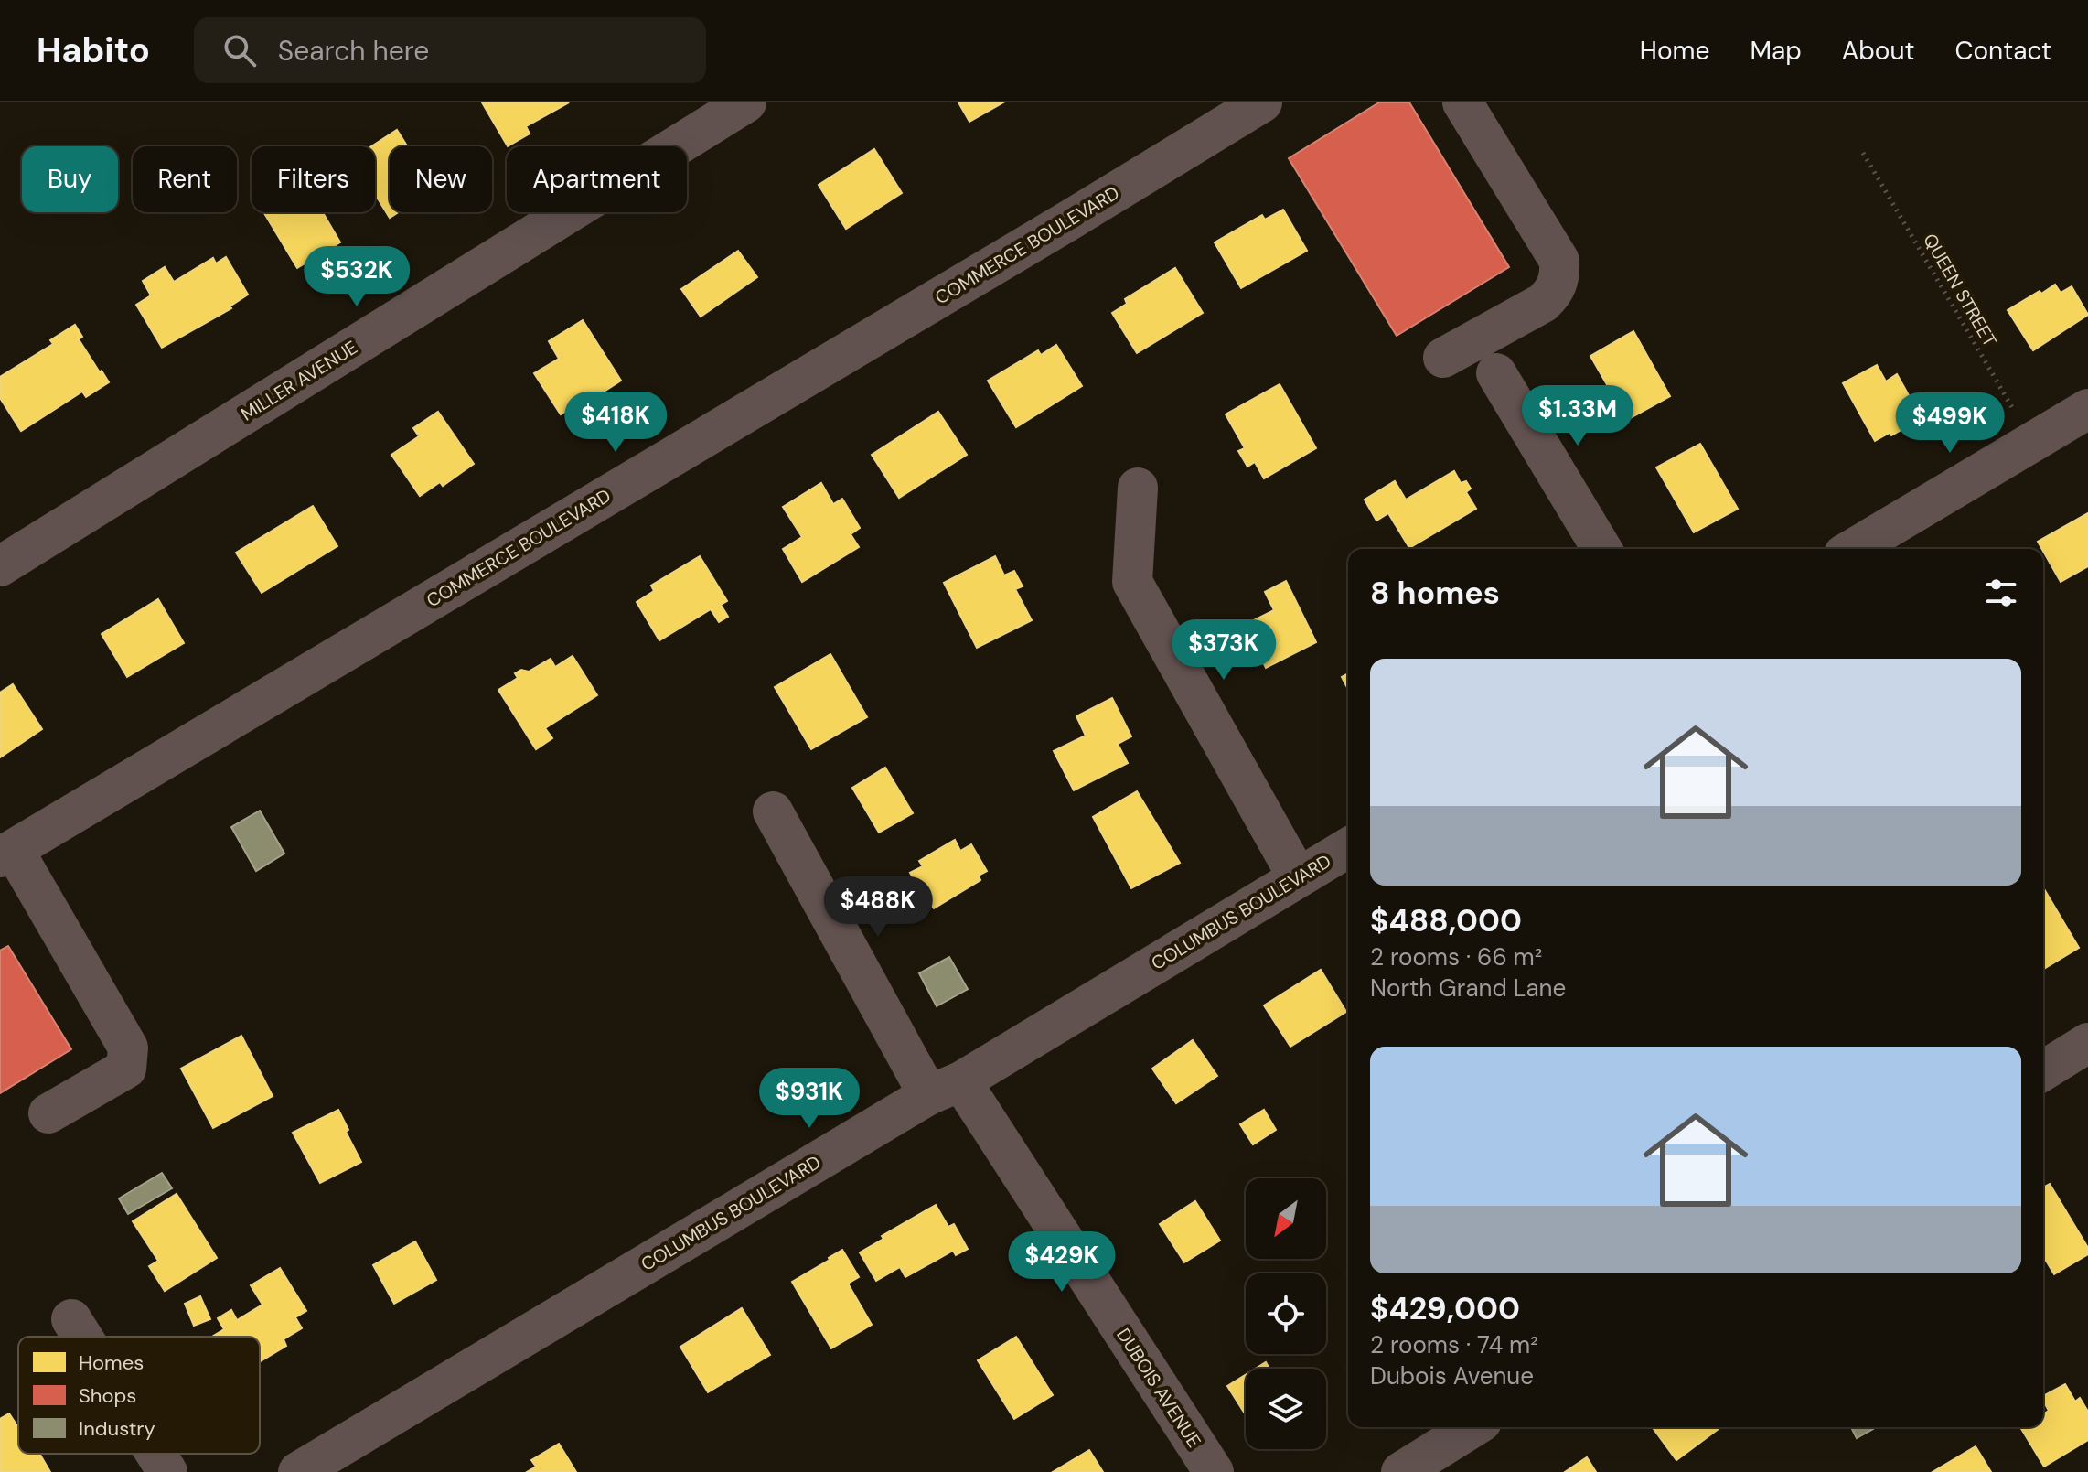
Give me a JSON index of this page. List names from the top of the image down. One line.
{"streets":{"street":["COMMERCE BOULEVARD","MILLER AVENUE","COLUMBUS BOULEVARD","DUBOIS AVENUE"],"path":["QUEEN STREET"]},"crossings":[["COLUMBUS BOULEVARD","DUBOIS AVENUE"]],"legend":["Homes","Shops","Industry"],"north":"bottom left","page":{"header":"Habito","search":"Search here","nav":["Home","Map","About","Contact"],"chip":["Buy","Rent","Filters","New","Apartment"],"price":["$532K","$1.33M","$418K","$499K","$373K","$488K","$931K","$429K"],"heading":"8 homes","list":[{"name":"$488,000","note":"2 rooms · 66 m² · North Grand Lane"},{"name":"$429,000","note":"2 rooms · 74 m² · Dubois Avenue"}]}}
